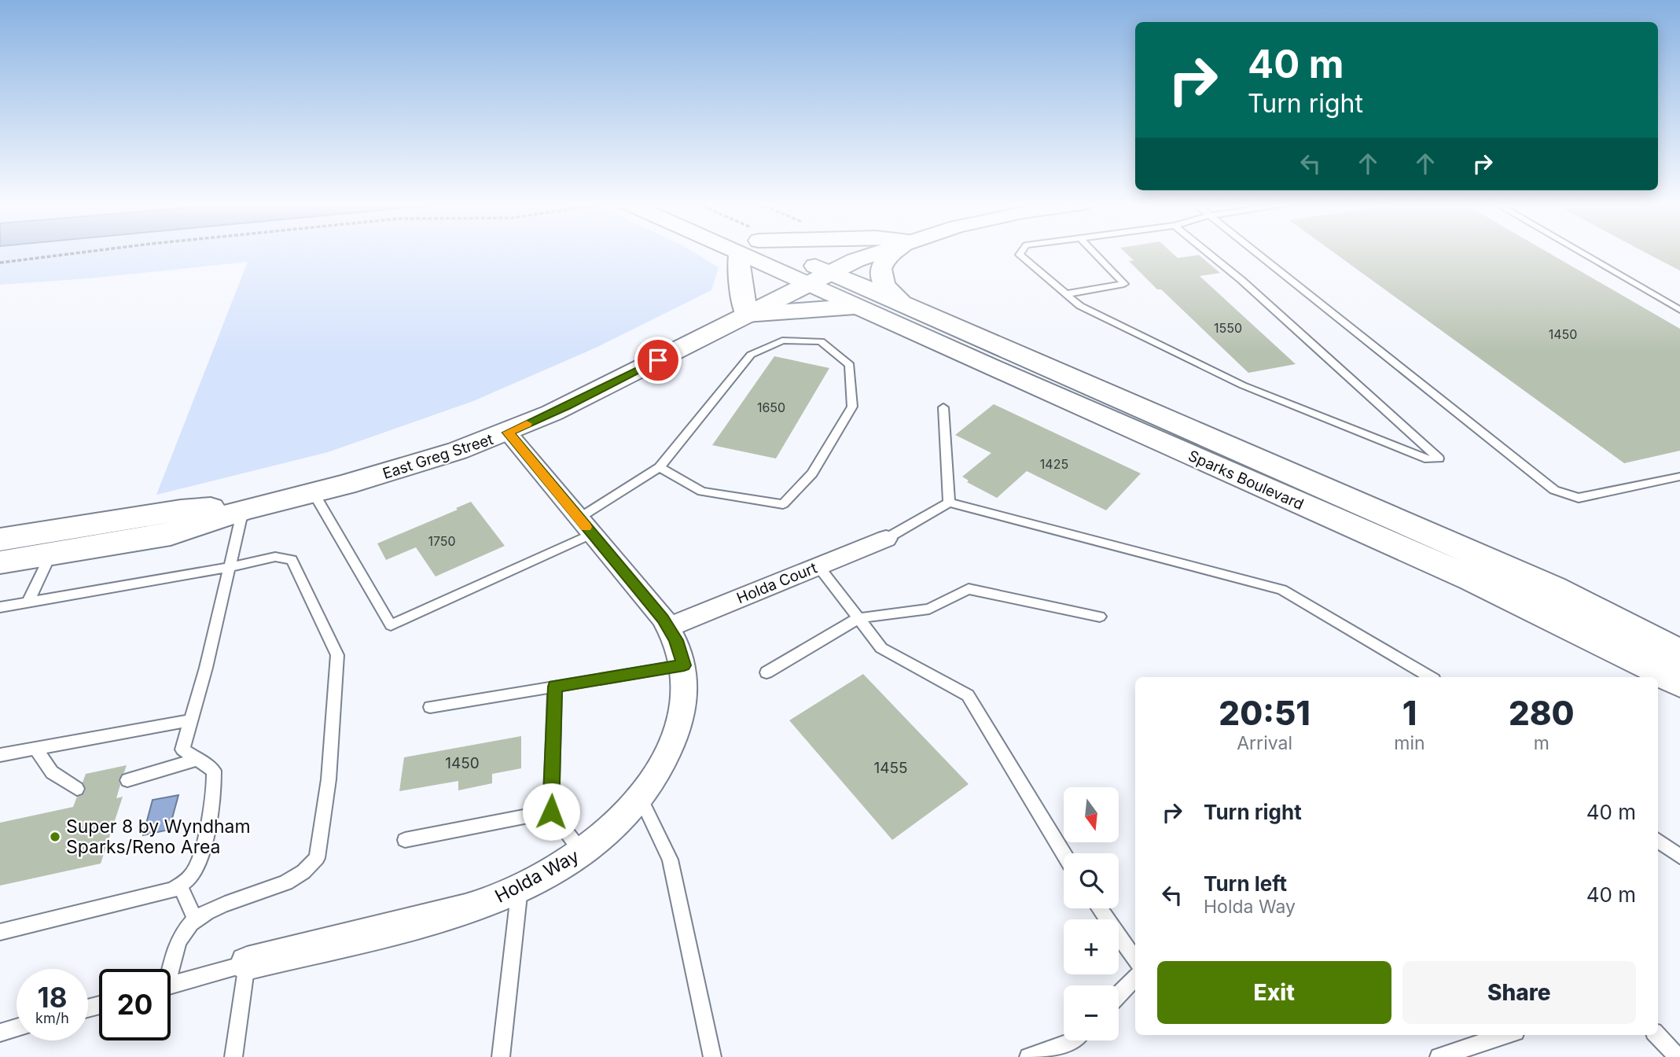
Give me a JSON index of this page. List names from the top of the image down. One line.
{"streets":{"main road":["East Greg Street","Sparks Boulevard"],"street":["Holda Court","Holda Way"]},"crossings":[["East Greg Street","Sparks Boulevard"],["East Greg Street","Holda Way"],["Holda Court","Holda Way"]],"places":["Super 8 by Wyndham Sparks/Reno Area"],"house_numbers":["1550","1450","1650","1425","1750","1450","1455"],"north":"bottom","page":{"turn":["40 m","Turn right"],"eta":["20:51","Arrival","1","min","280","m"],"list":[{"name":"Turn right","value":"40 m"},{"name":"Turn left","note":"Holda Way","value":"40 m"}],"map_buttons":["+","−"],"buttons":["Exit","Share"],"speed":"18 km/h","limit":"20"}}
